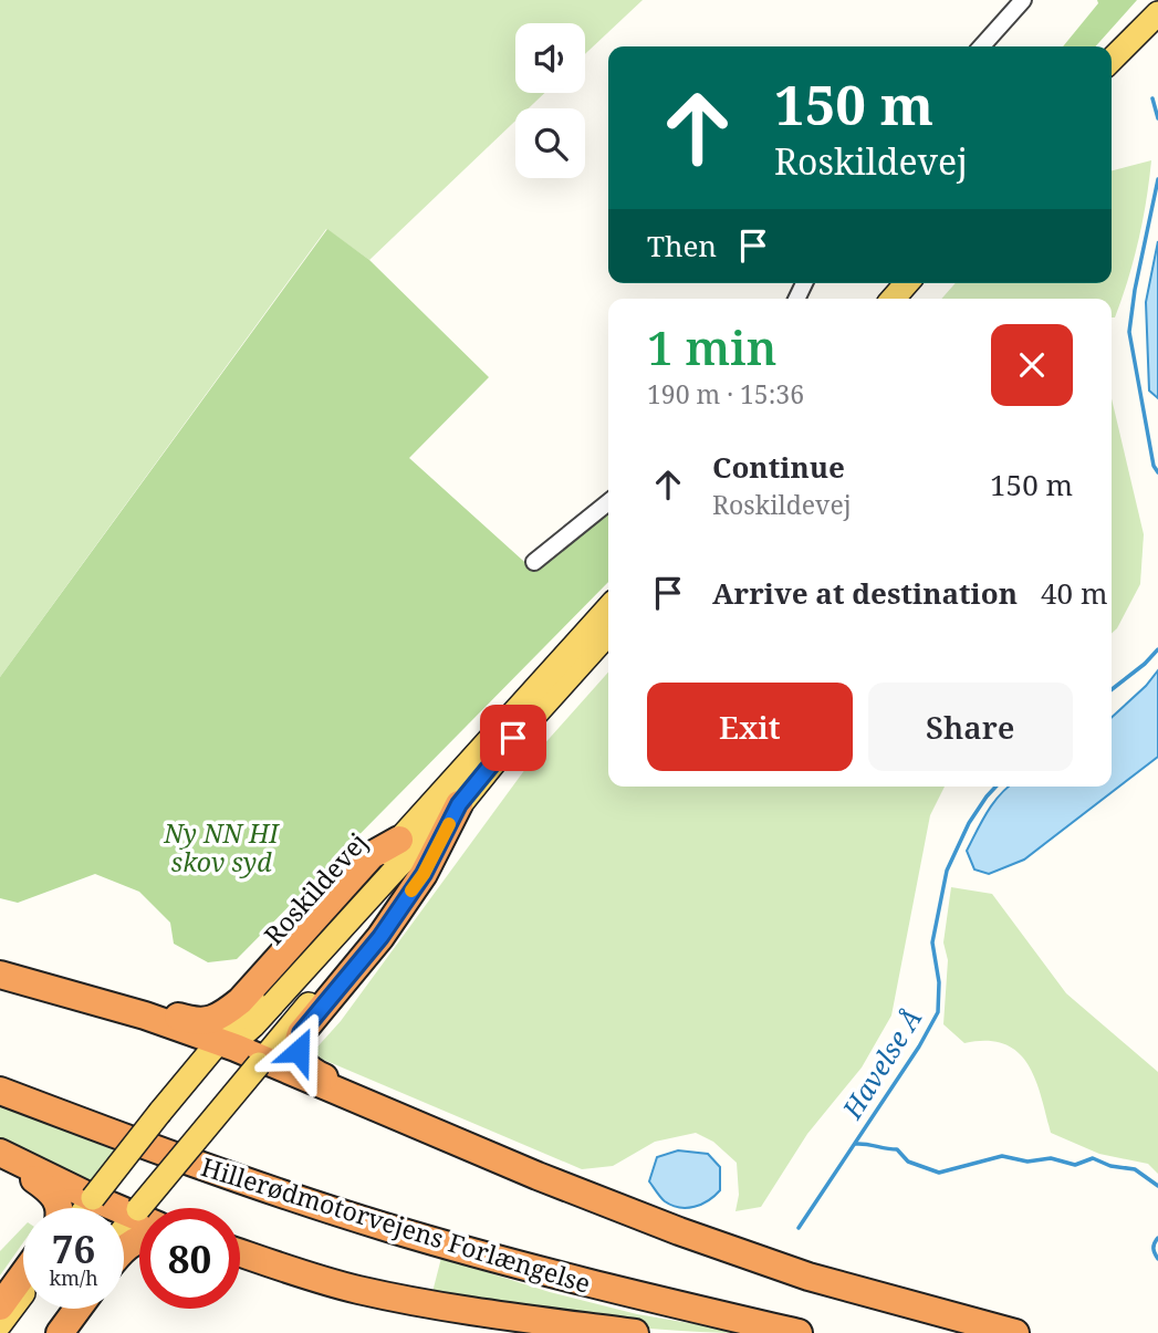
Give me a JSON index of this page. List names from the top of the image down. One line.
{"streets":{"highway":["Hillerødmotorvejens Forlængelse"],"main road":["Roskildevej"]},"water":["Havelse Å"],"parks":["Ny NN HI skov syd"],"page":{"turn":["150 m","Roskildevej"],"then":"Then","heading":["1 min","190 m · 15:36"],"list":[{"name":"Continue","note":"Roskildevej","value":"150 m"},{"name":"Arrive at destination","value":"40 m"}],"buttons":["Exit","Share"],"speed":"76 km/h","limit":"80"}}
